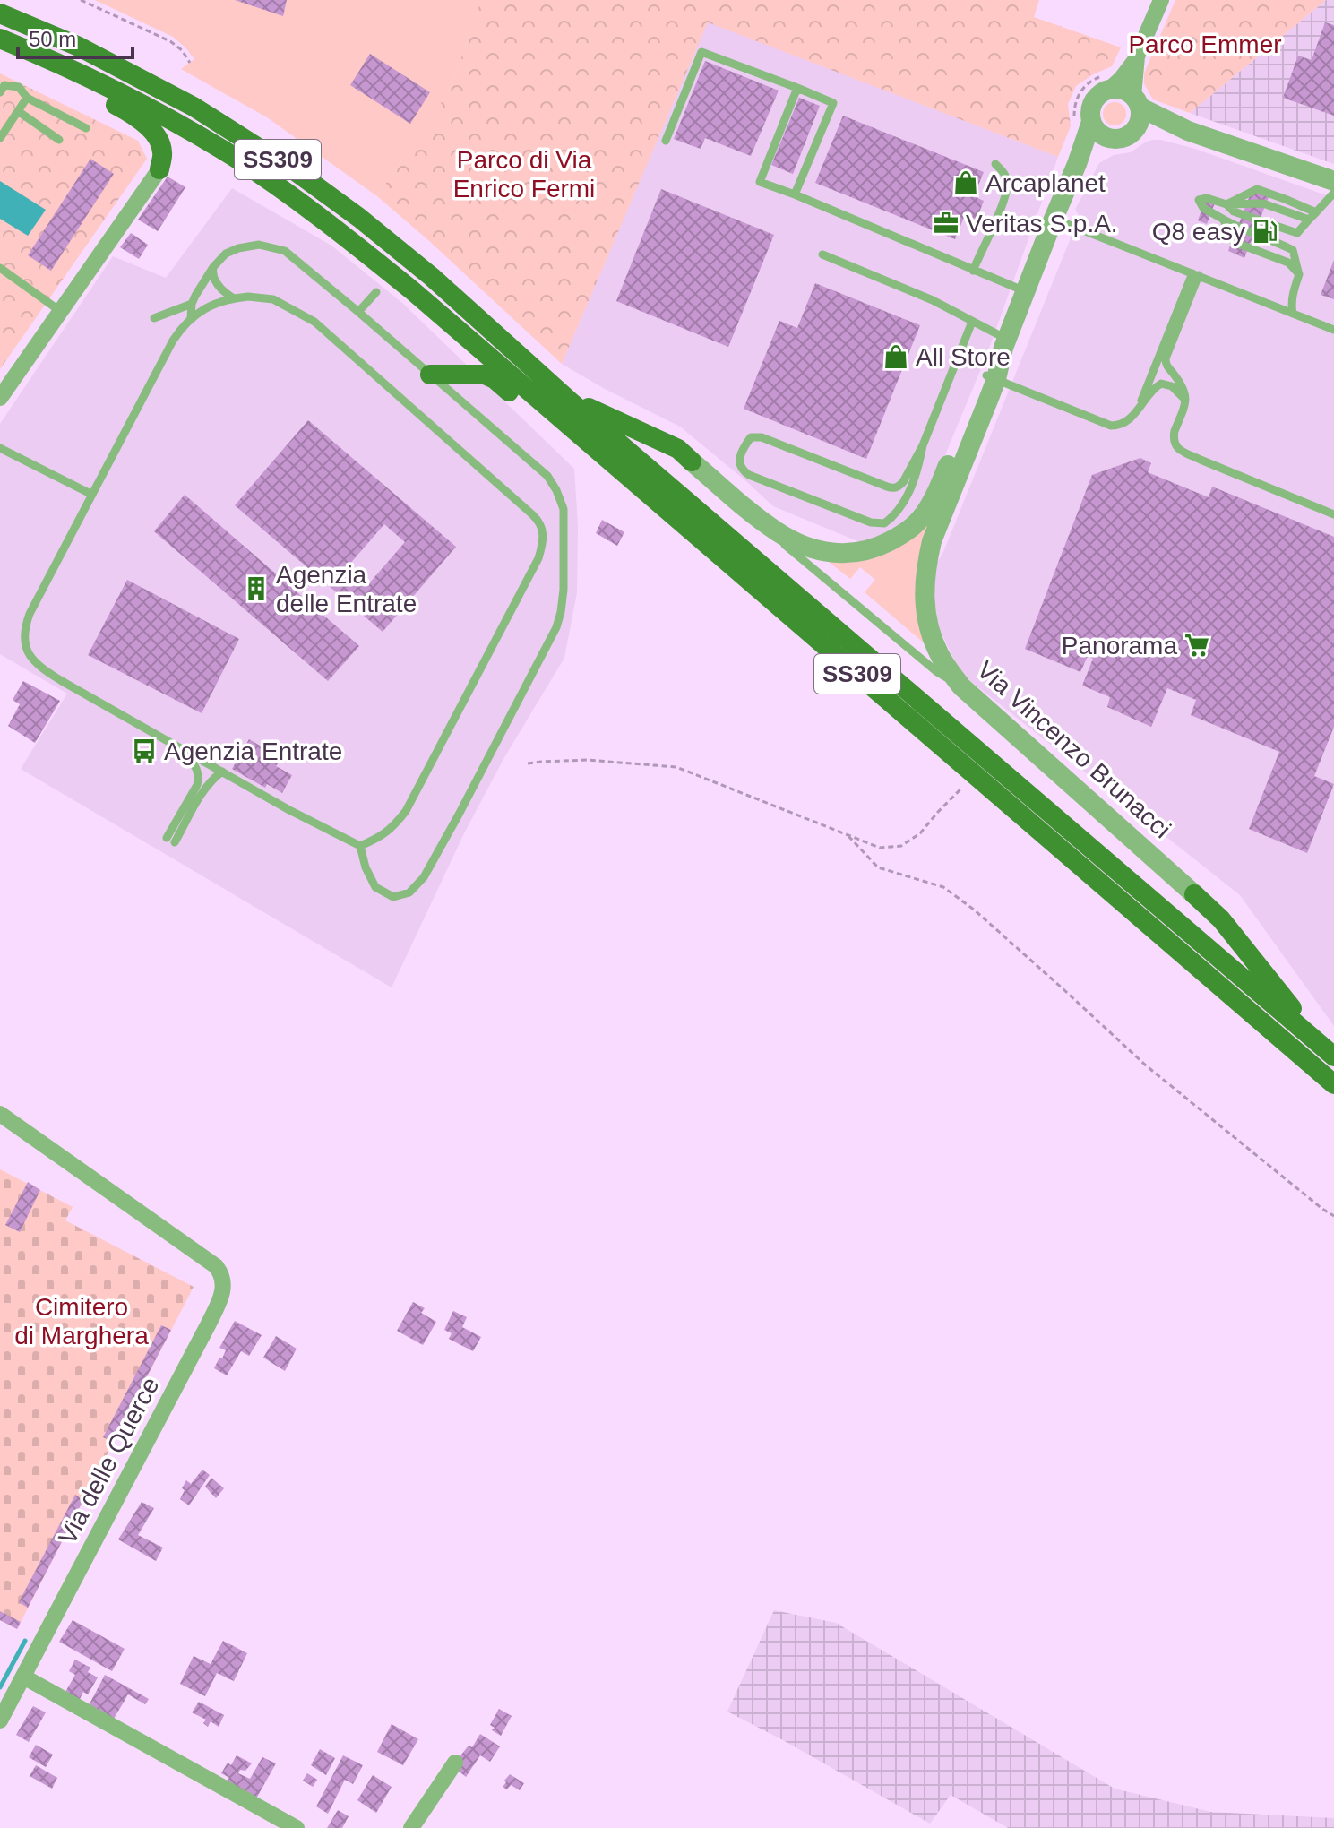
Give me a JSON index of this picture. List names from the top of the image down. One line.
{"streets":{"main road":["SS309"],"street":["Via Vincenzo Brunacci","Via delle Querce"]},"parks":["Parco Emmer","Parco di Via Enrico Fermi","Cimitero di Marghera"],"places":{"shop":["Arcaplanet","All Store"],"office":["Veritas S.p.A."],"fuel station":["Q8 easy"],"building":["Agenzia delle Entrate"],"supermarket":["Panorama"],"bus stop":["Agenzia Entrate"]},"scale_bar":"50 m"}
